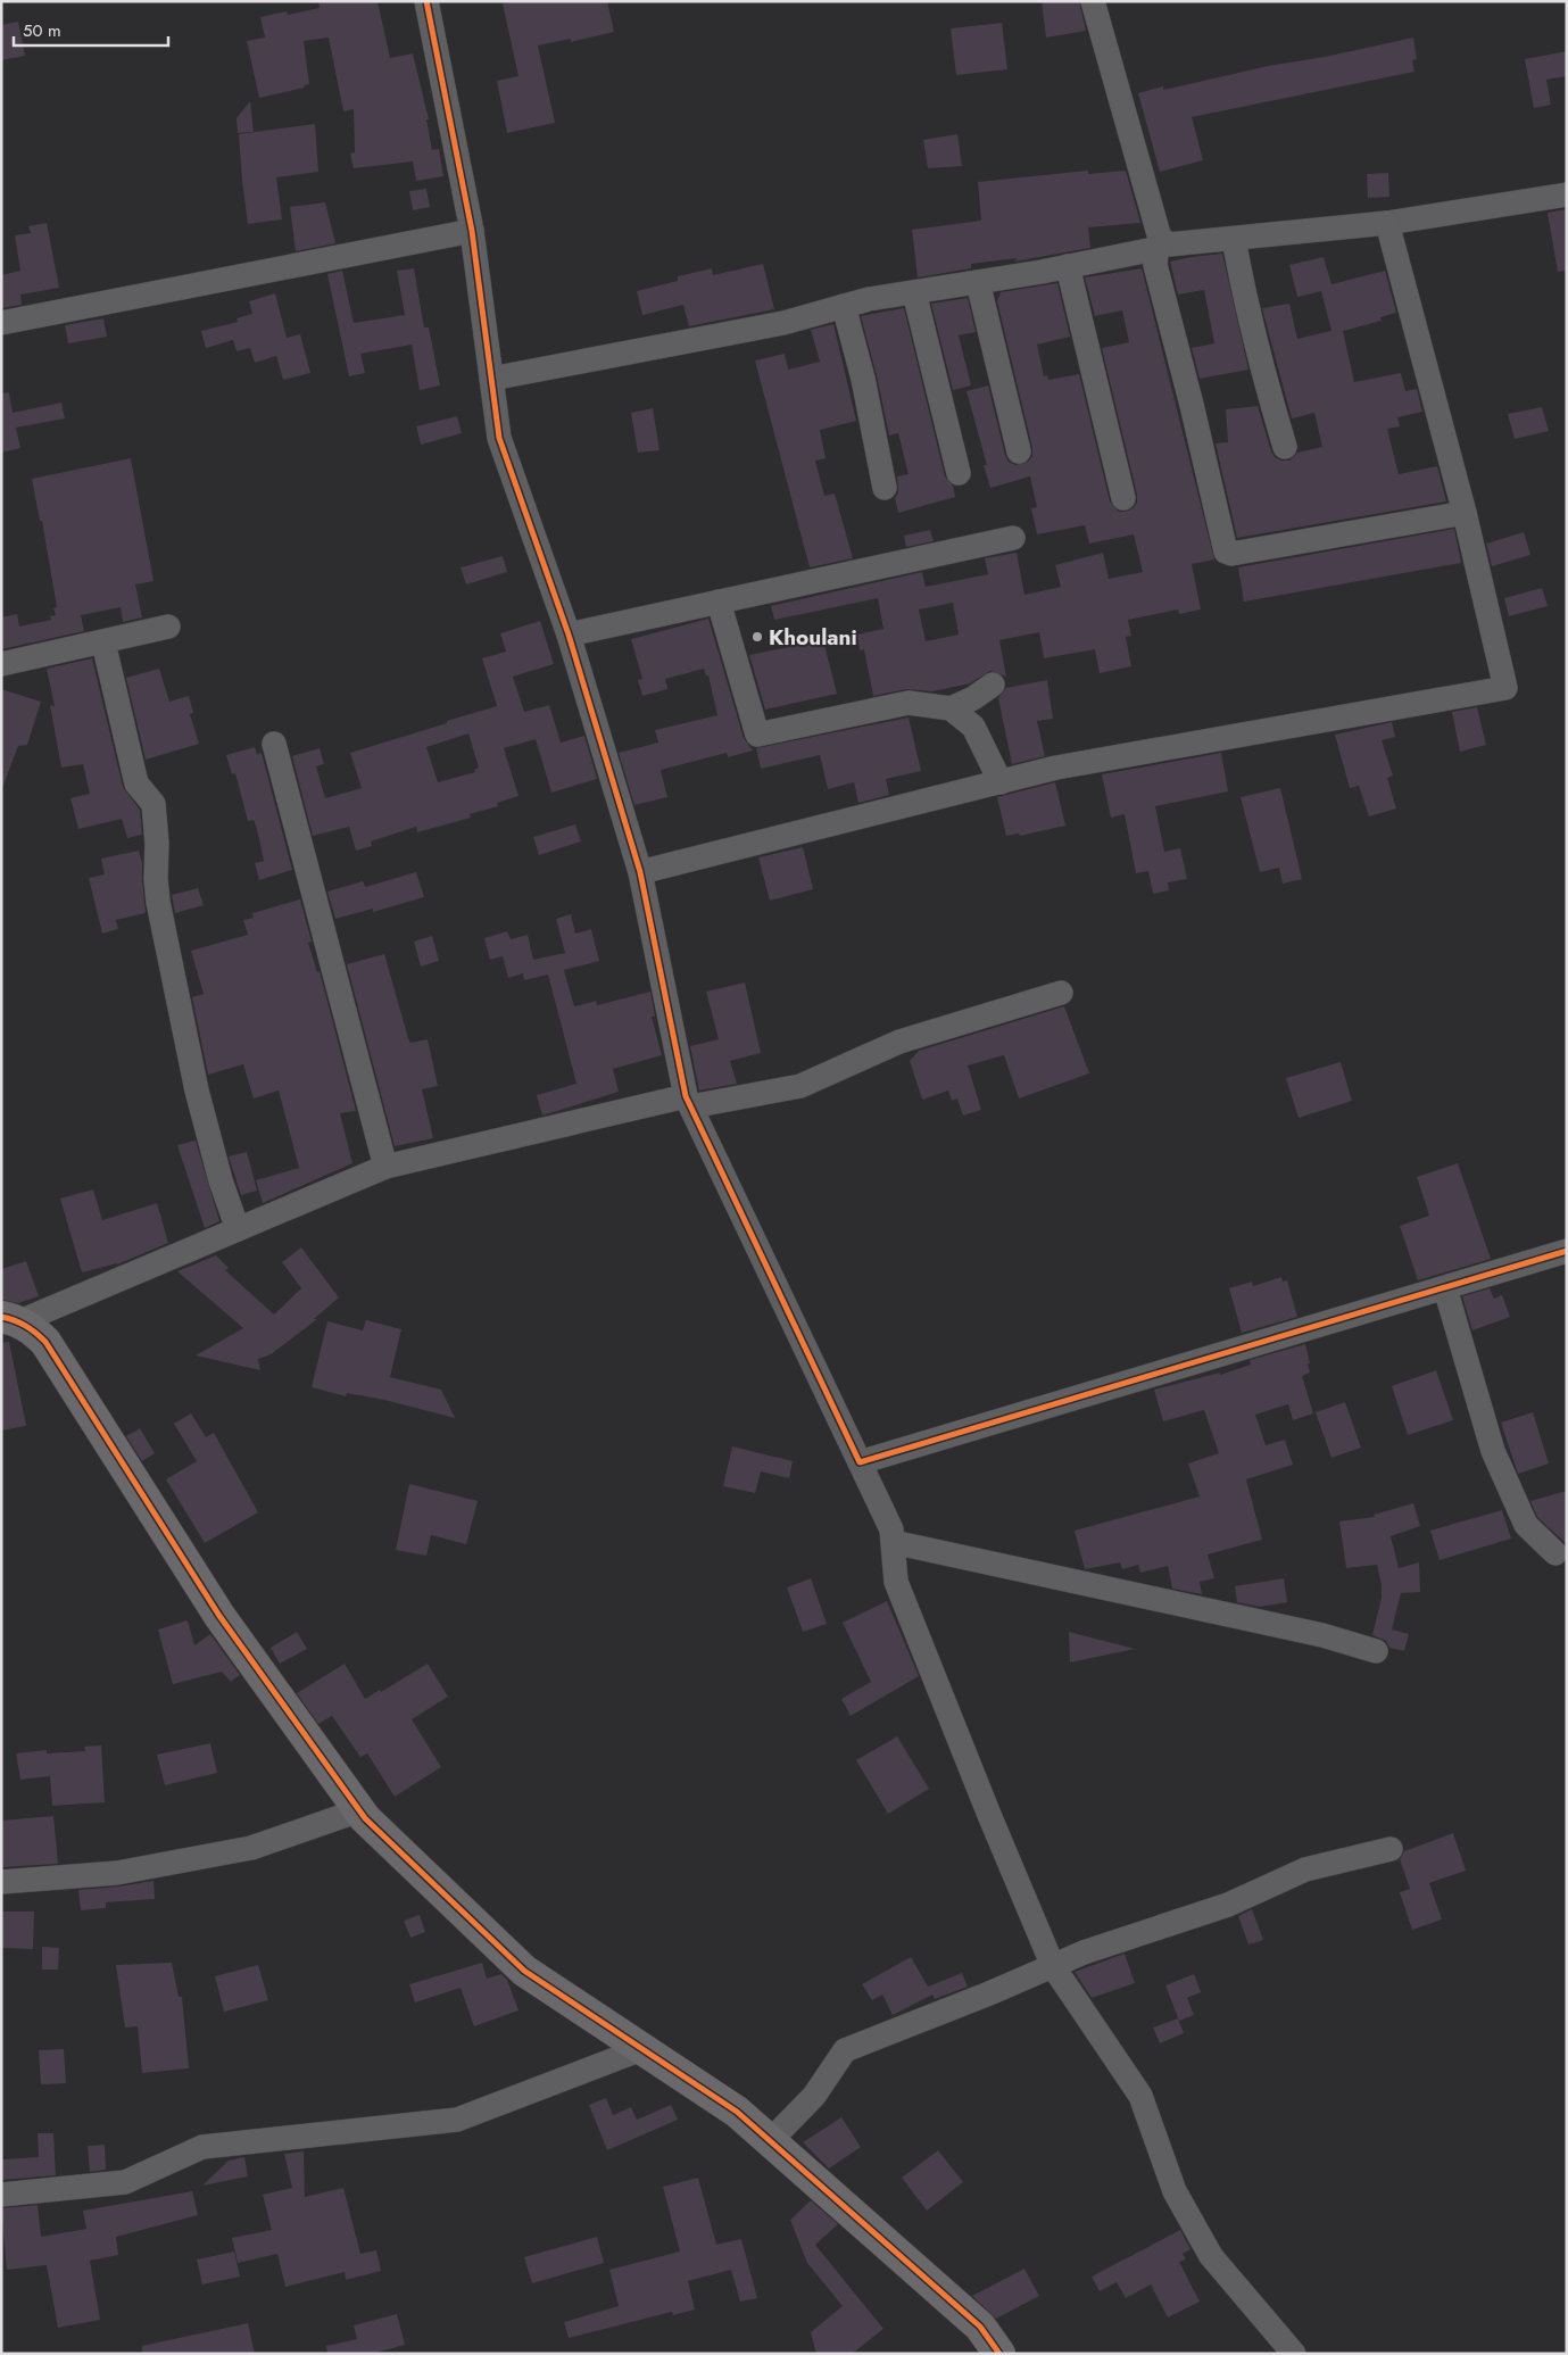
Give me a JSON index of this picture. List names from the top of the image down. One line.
{"places":["Khoulani"],"scale_bar":"50 m"}
